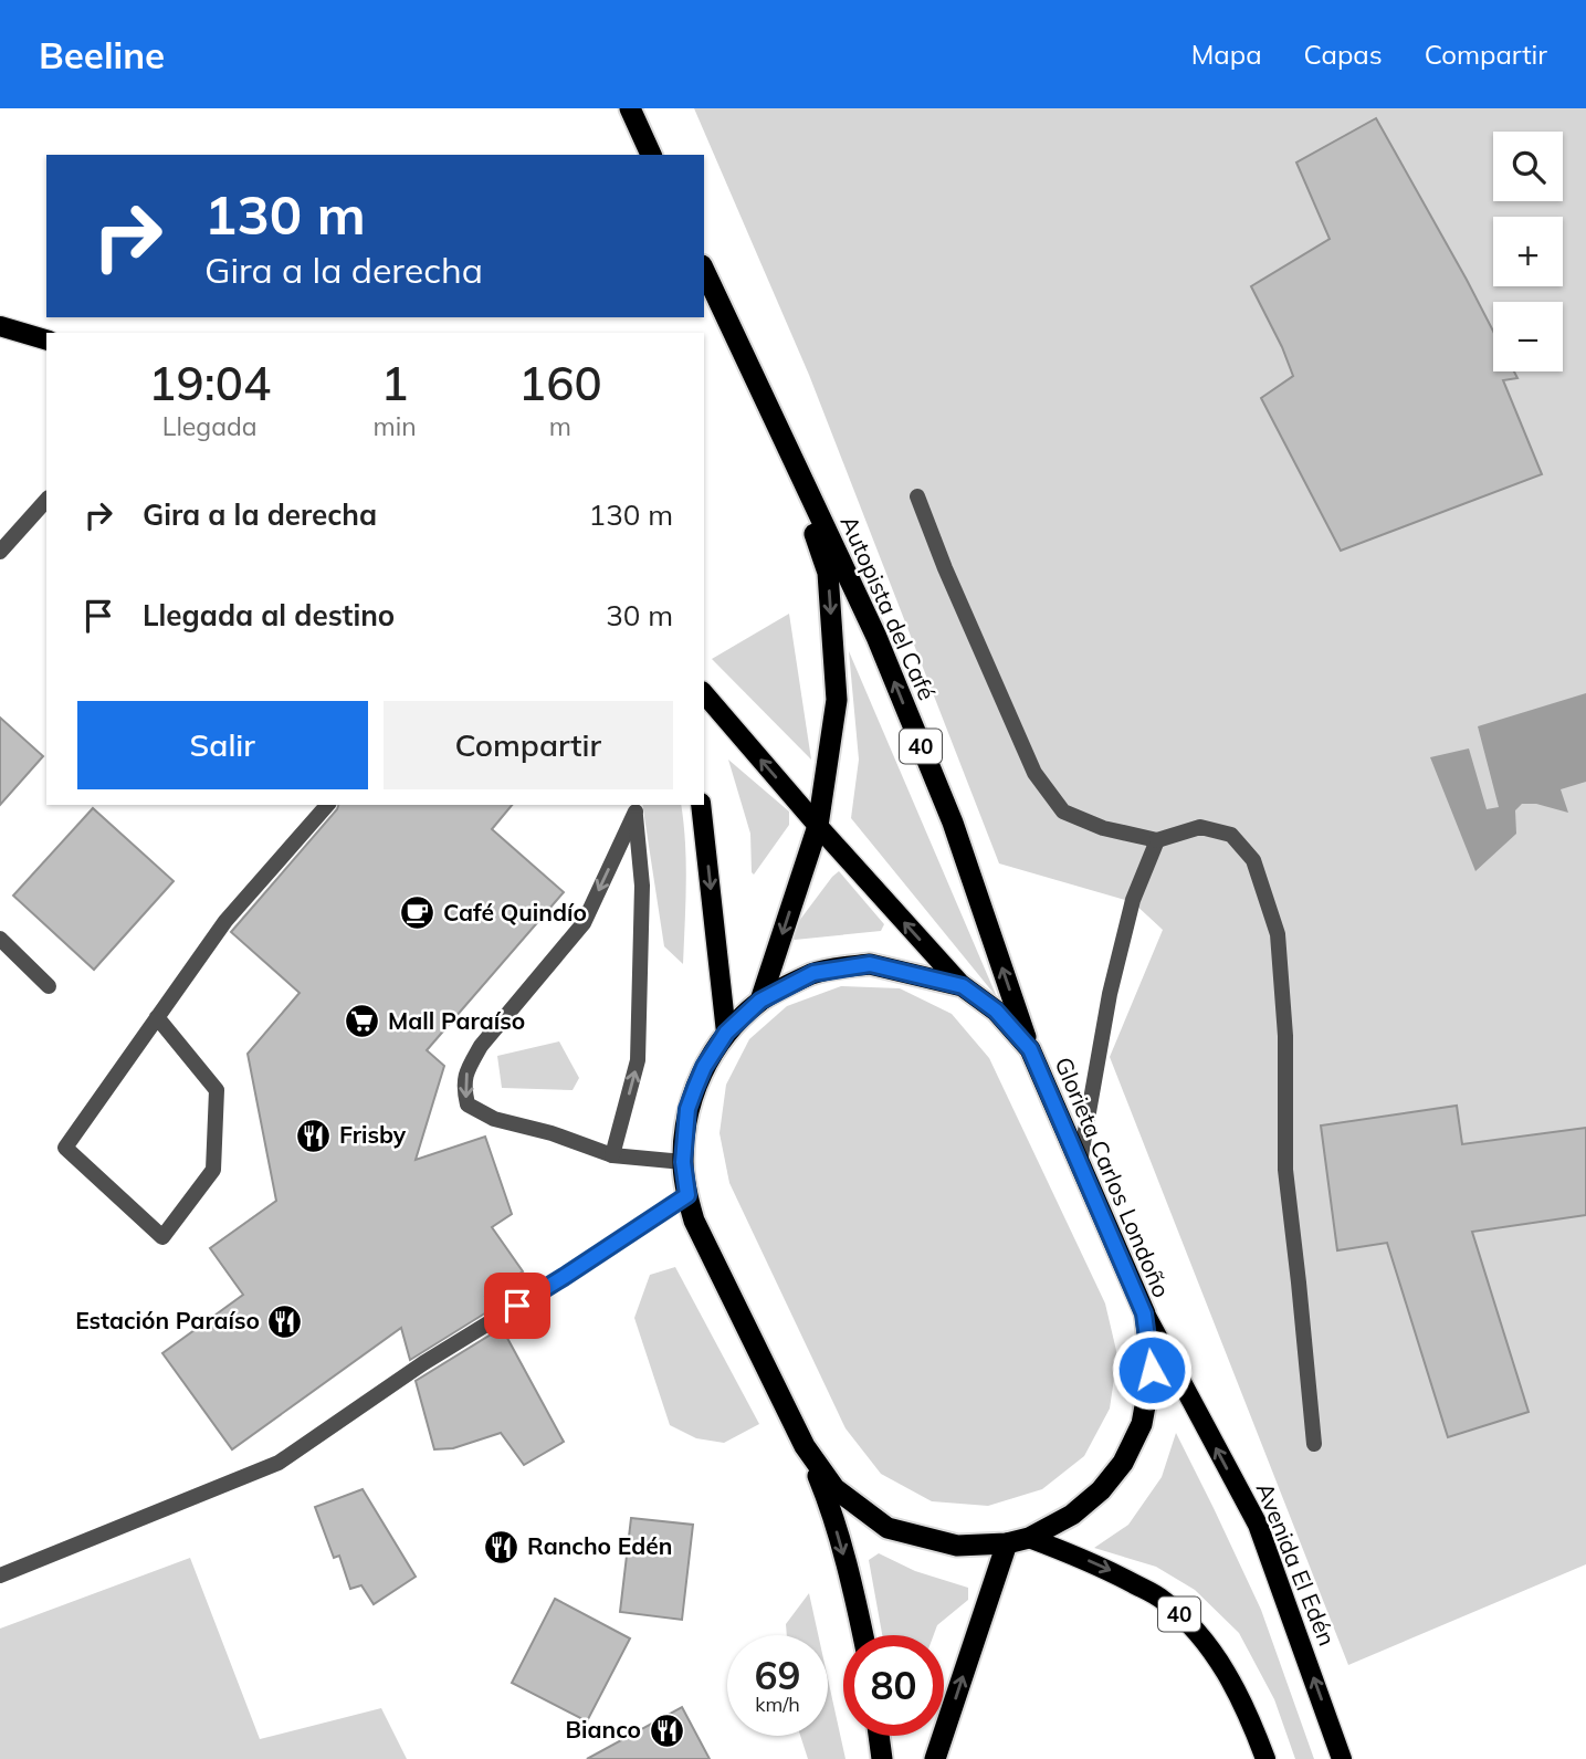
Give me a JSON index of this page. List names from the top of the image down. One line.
{"streets":{"highway":["Autopista del Café","40","Glorieta Carlos Londoño"],"main road":["Avenida El Edén"]},"crossings":[["Autopista del Café","Glorieta Carlos Londoño"],["40","Glorieta Carlos Londoño"],["Glorieta Carlos Londoño","Avenida El Edén"]],"one_way":["Avenida El Edén"],"places":{"cafe":["Café Quindío"],"supermarket":["Mall Paraíso"],"restaurant":["Frisby","Estación Paraíso","Rancho Edén","Bianco"]},"page":{"header":"Beeline","nav":["Mapa","Capas","Compartir"],"map_buttons":["+","−"],"turn":["130 m","Gira a la derecha"],"eta":["19:04","Llegada","1","min","160","m"],"list":[{"name":"Gira a la derecha","value":"130 m"},{"name":"Llegada al destino","value":"30 m"}],"buttons":["Salir","Compartir"],"speed":"69 km/h","limit":"80"}}
